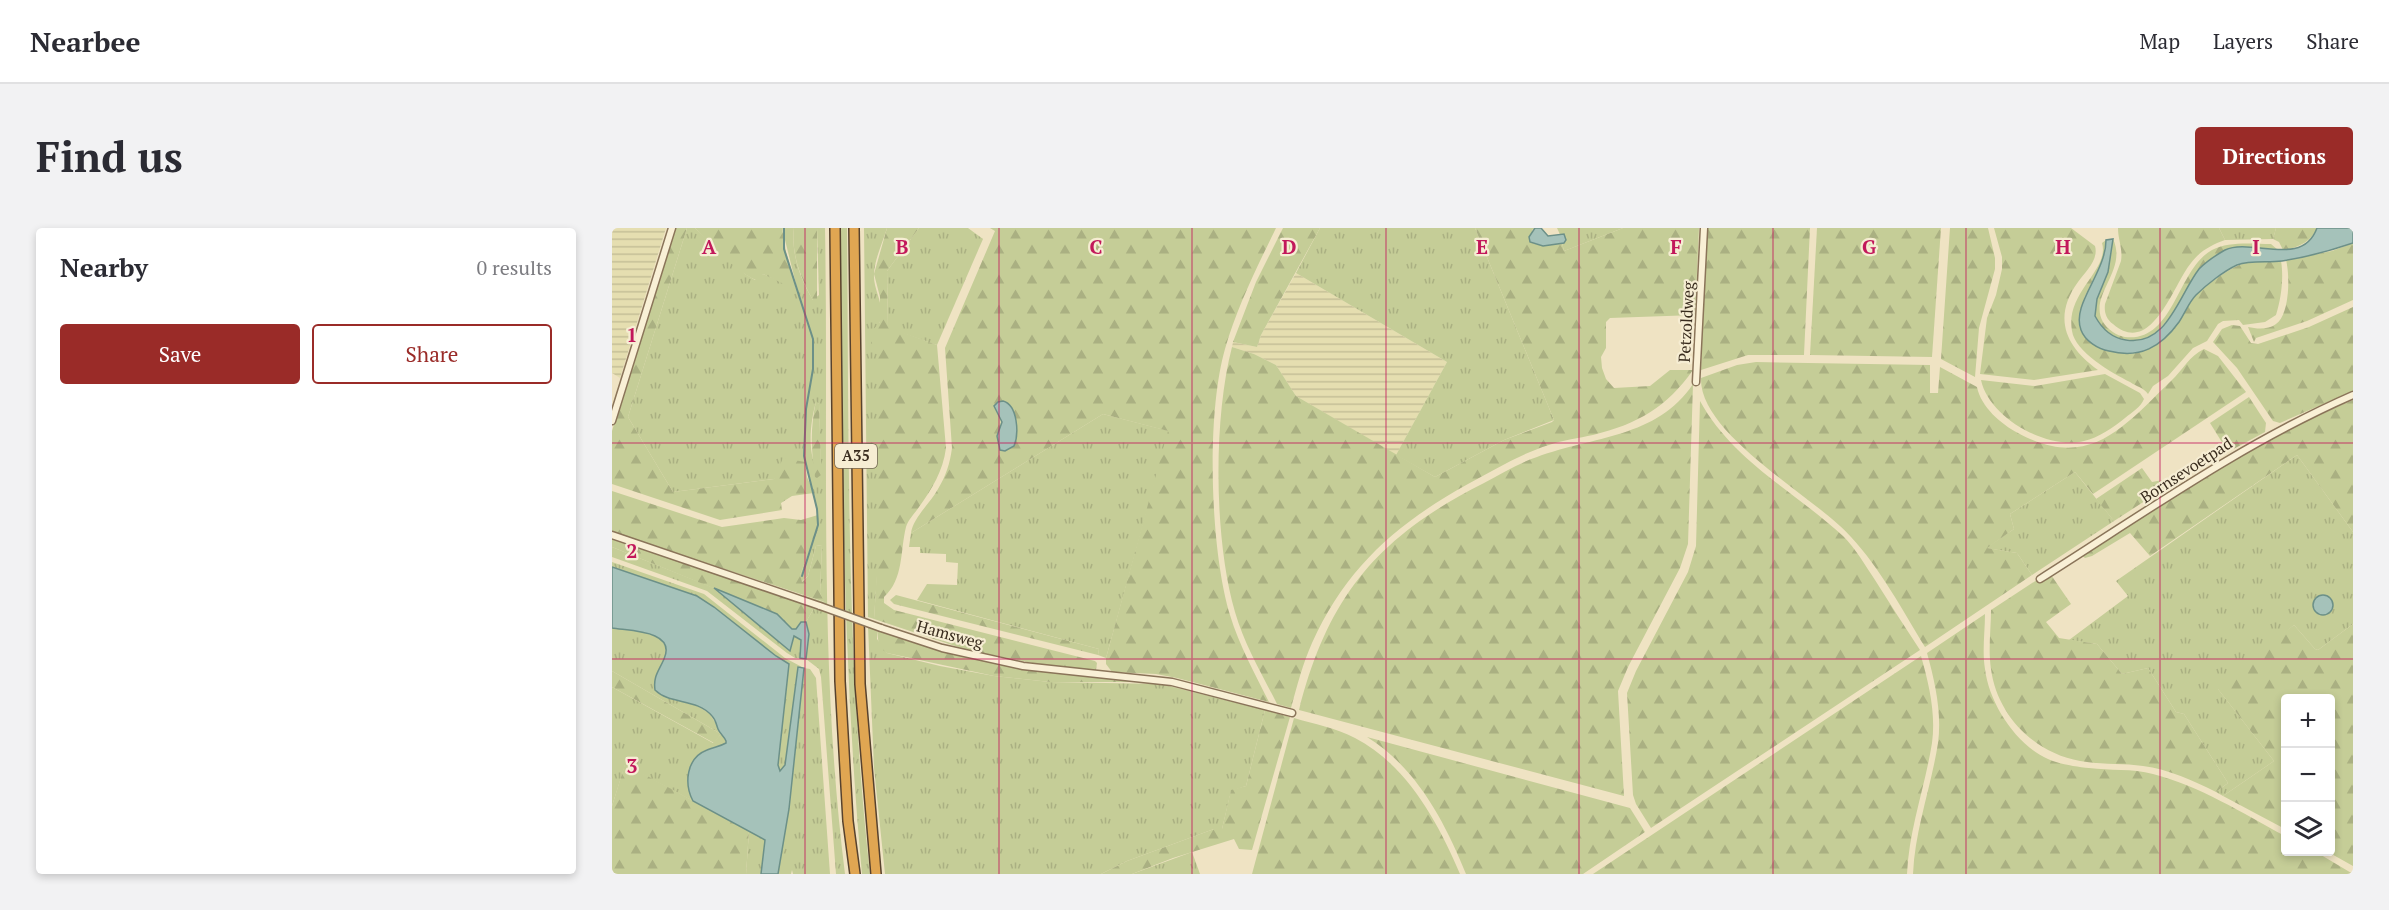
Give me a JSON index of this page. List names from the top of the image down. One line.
{"streets":{"highway":["A35"],"street":["Petzoldweg","Bornsevoetpad","Hamsweg"]},"page":{"header":"Nearbee","nav":["Map","Layers","Share"],"buttons":["Directions",["Save","Share"]],"title":"Find us","heading":["Nearby","0 results"],"map_buttons":["+","−"]},"grid":{"columns":["A","B","C","D","E","F","G","H","I"],"rows":["1","2","3"]}}
